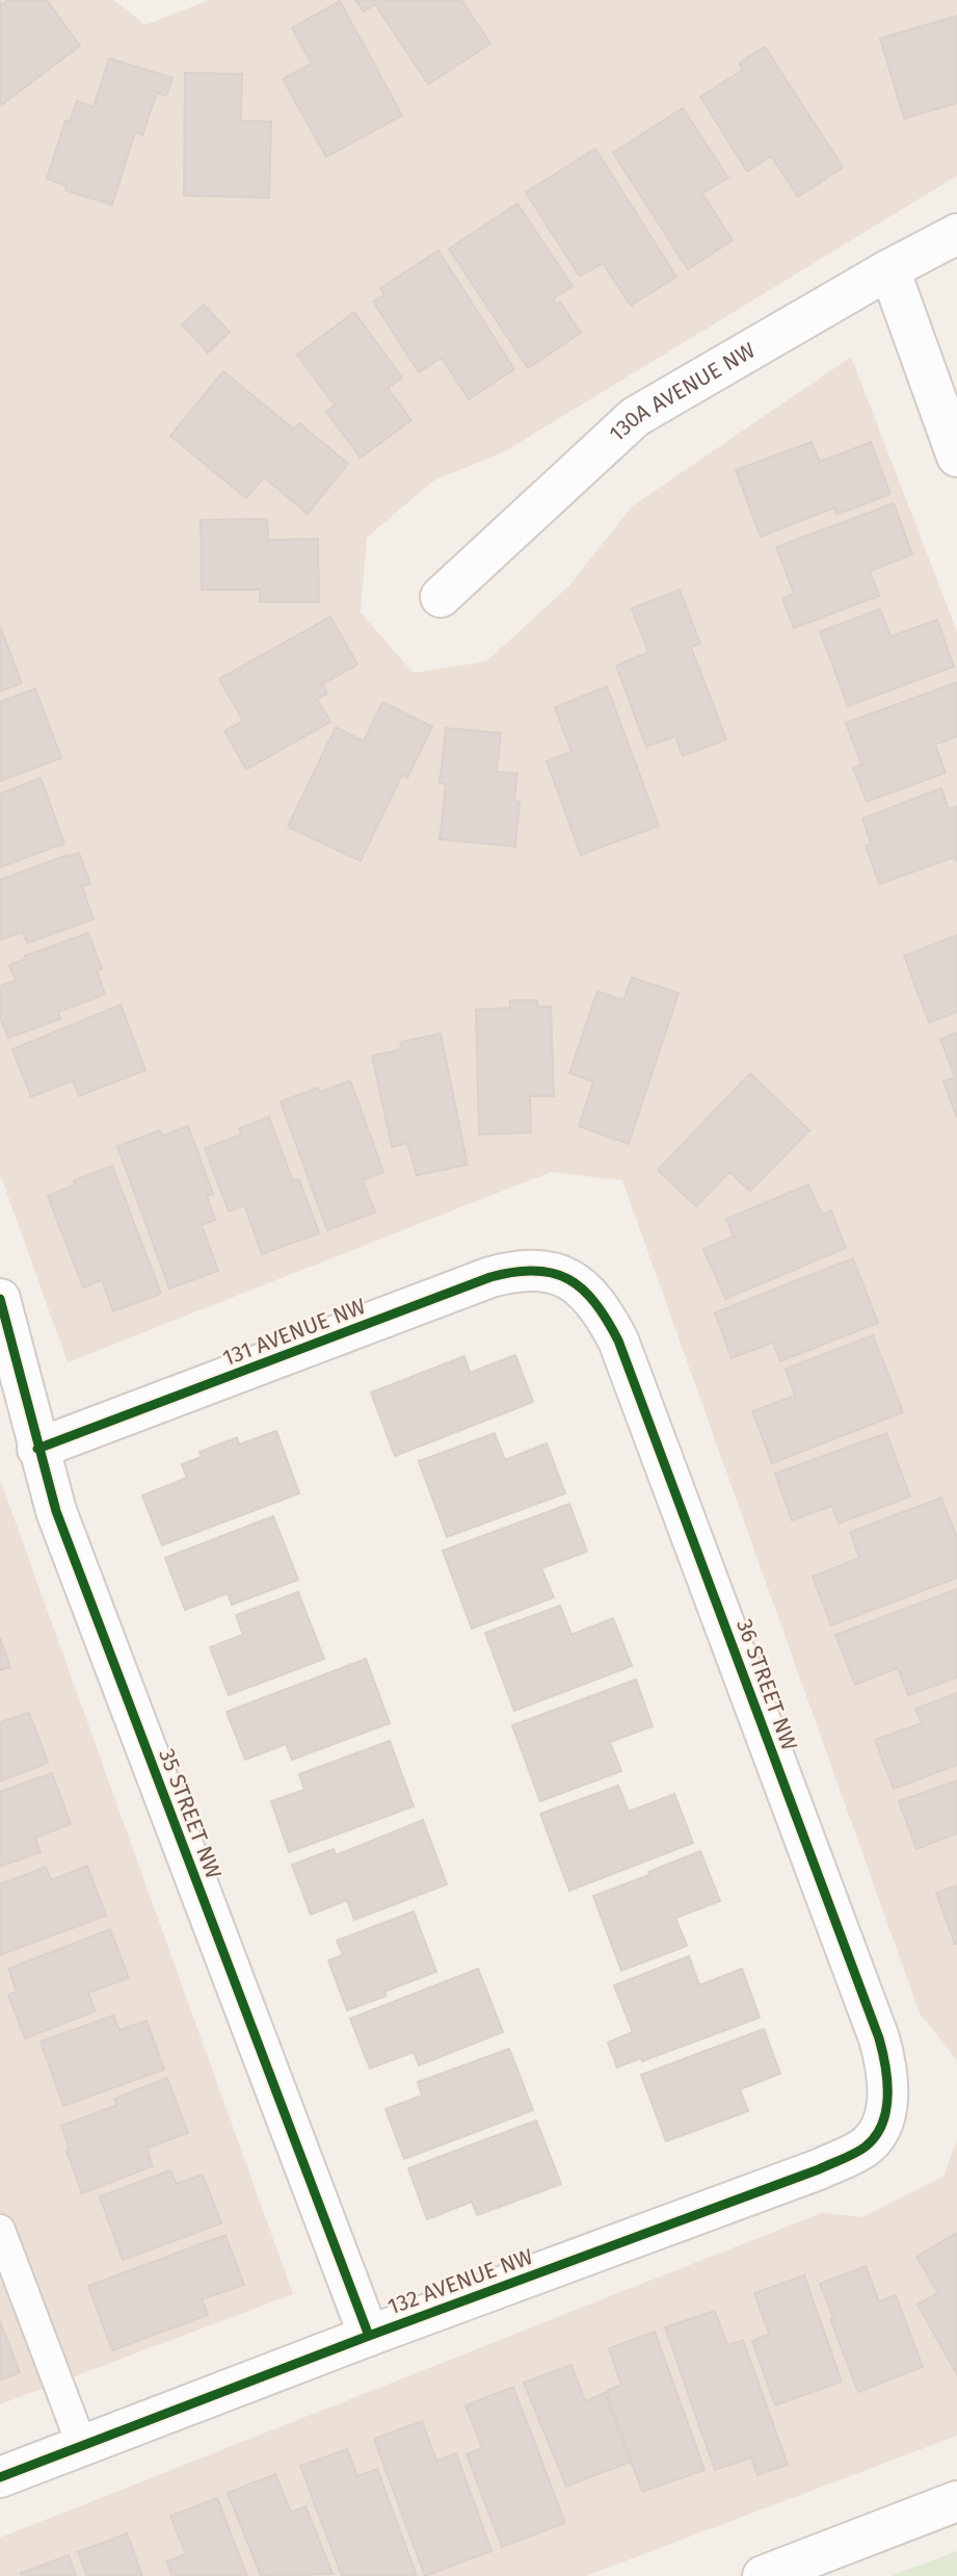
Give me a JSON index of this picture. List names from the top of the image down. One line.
{"streets":{"street":["130A AVENUE NW","131 AVENUE NW","36 STREET NW","35 STREET NW","132 AVENUE NW"]},"crossings":[["131 AVENUE NW","36 STREET NW"],["131 AVENUE NW","35 STREET NW"],["36 STREET NW","132 AVENUE NW"],["35 STREET NW","132 AVENUE NW"]]}
